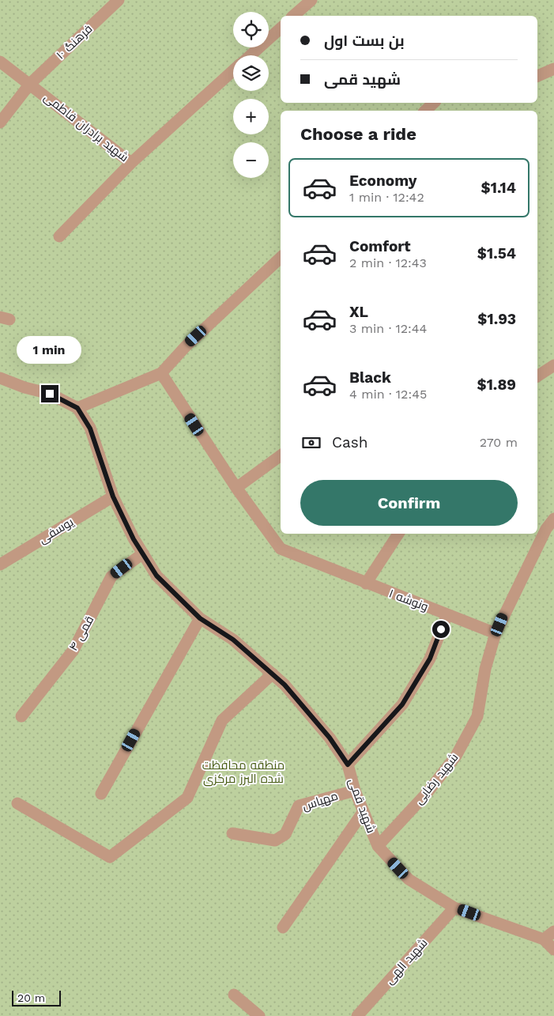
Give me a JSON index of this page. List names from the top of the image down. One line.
{"streets":{"street":["فرهنگ ۱۰","شهید برادران فاطمی","یوسفی","ونوشه ۱","قمی ۴","شهید رضایی","مهیاس","شهید قمی","شهید الهی"]},"crossings":[["فرهنگ ۱۰","شهید برادران فاطمی"],["یوسفی","شهید قمی"],["ونوشه ۱","شهید رضایی"],["قمی ۴","شهید قمی"],["شهید رضایی","شهید قمی"],["مهیاس","شهید قمی"],["شهید قمی","شهید الهی"]],"parks":["منطقه محافظت شده البرز مرکزی"],"scale_bar":"20 m","page":{"map_buttons":["+","−"],"banner":["بن بست اول","شهید قمی"],"heading":"Choose a ride","list":[{"name":"Economy","note":"1 min · 12:42","value":"$1.14"},{"name":"Comfort","note":"2 min · 12:43","value":"$1.54"},{"name":"XL","note":"3 min · 12:44","value":"$1.93"},{"name":"Black","note":"4 min · 12:45","value":"$1.89"}],"bubble":"1 min","pay":["Cash","270 m"],"buttons":"Confirm","scale":"20 m"}}
